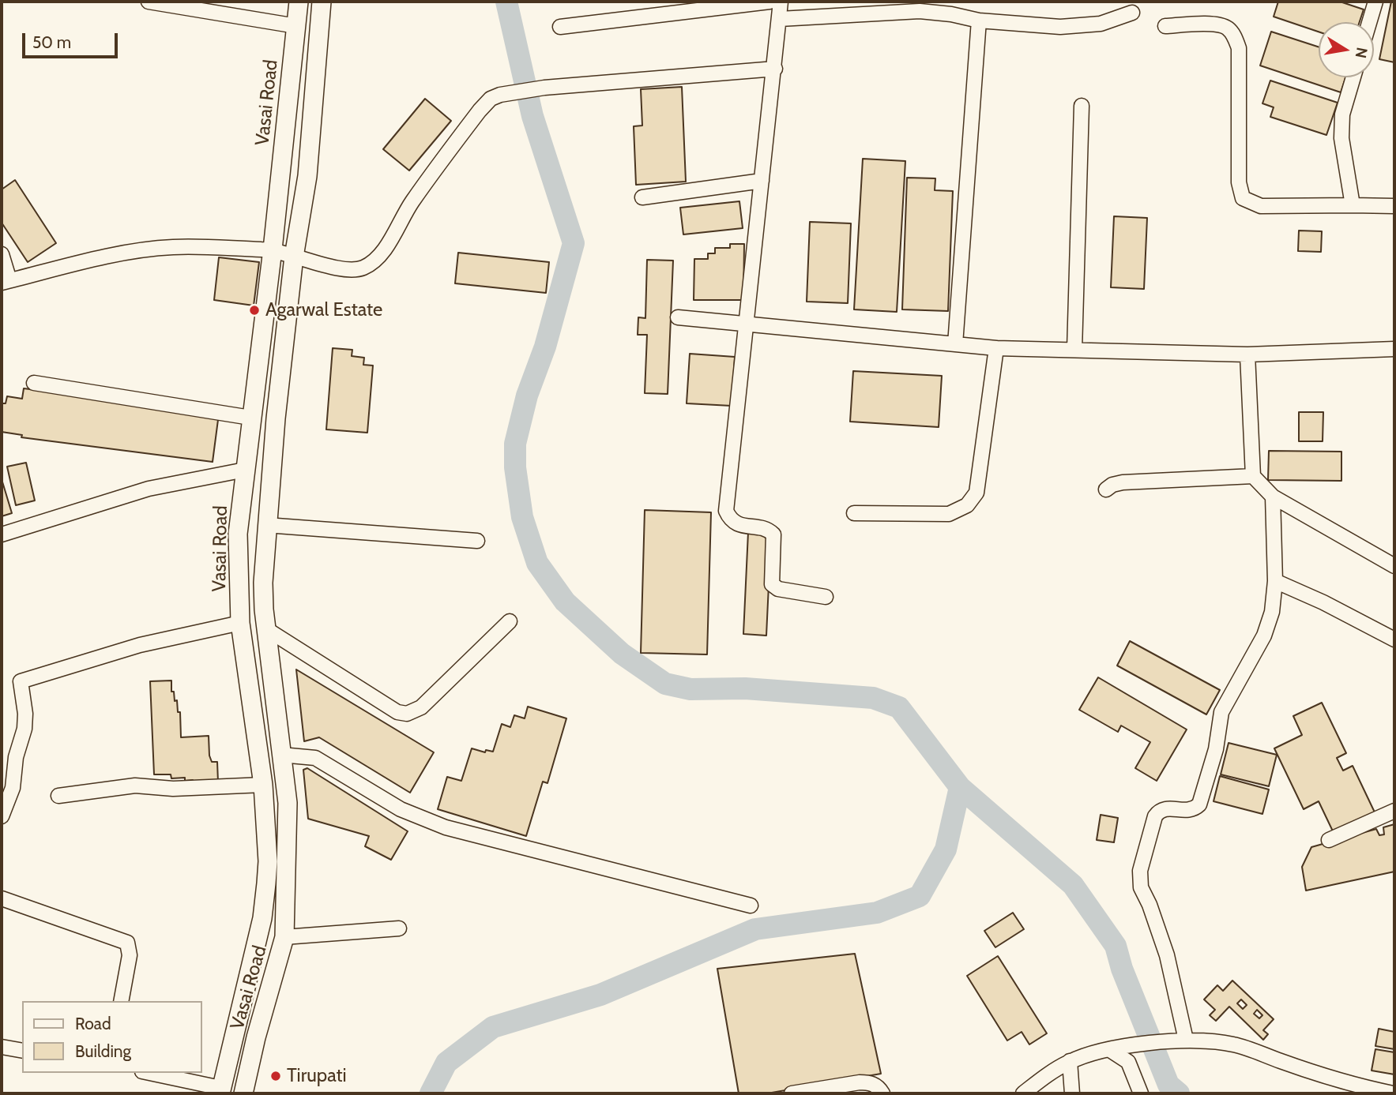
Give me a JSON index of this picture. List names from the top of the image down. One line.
{"streets":{"main road":["Vasai Road"]},"places":["Agarwal Estate","Tirupati"],"legend":["Road","Building"],"scale_bar":"50 m","north":"right"}
